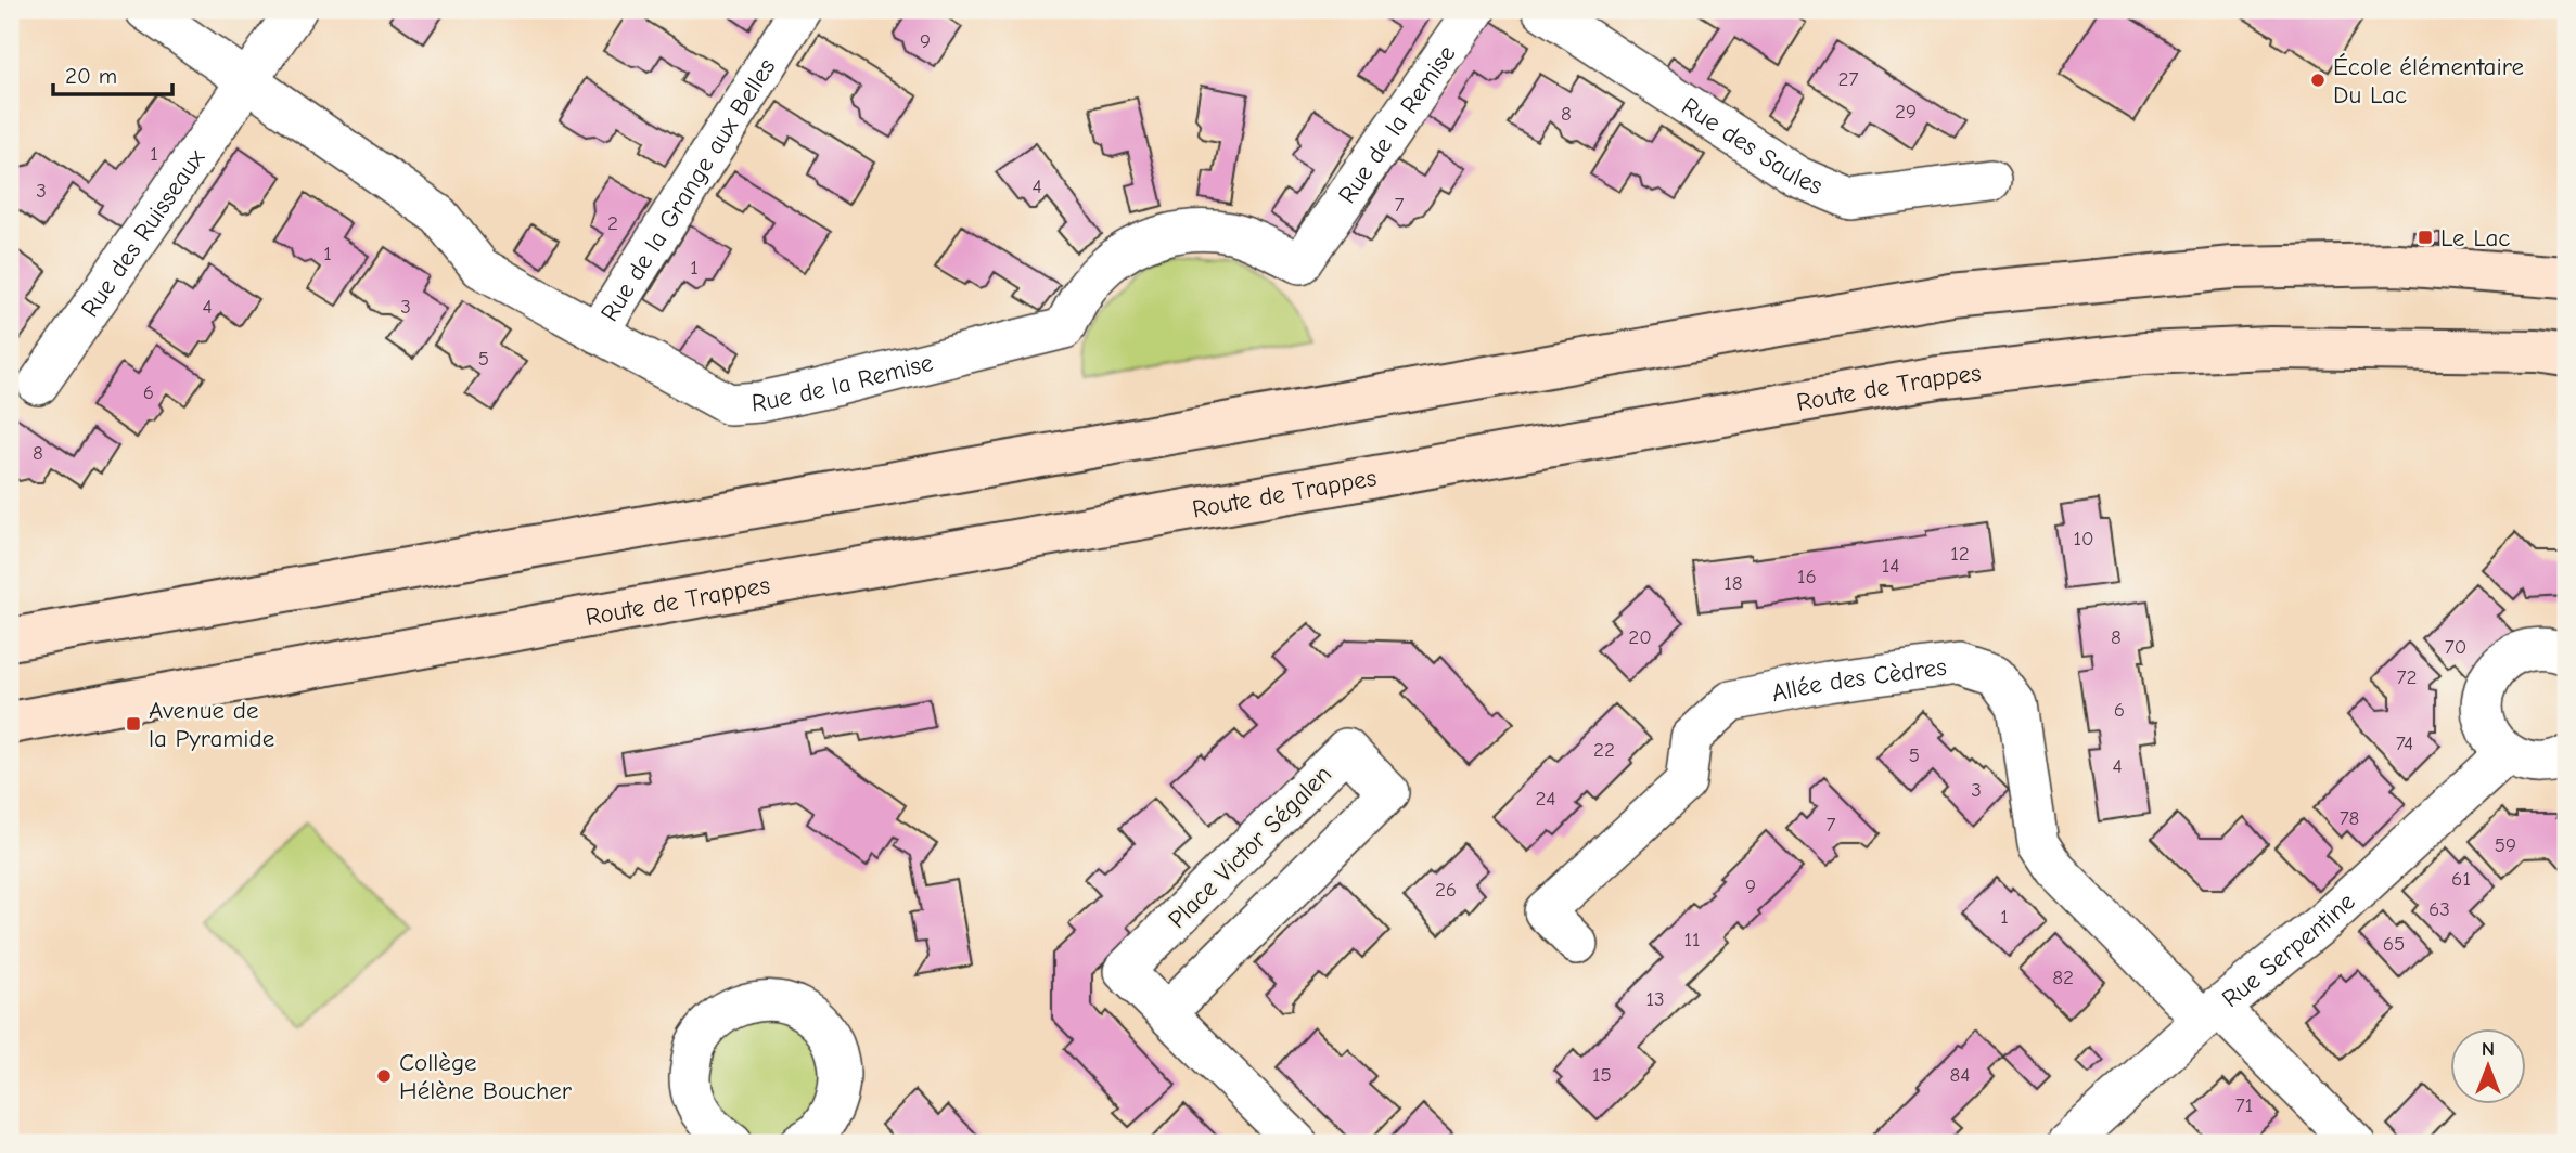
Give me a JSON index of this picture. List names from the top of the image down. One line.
{"streets":{"main road":["Route de Trappes"],"street":["Rue de la Remise","Rue des Saules","Rue de la Grange aux Belles","Rue des Ruisseaux","Allée des Cèdres","Place Victor Ségalen","Rue Serpentine"]},"crossings":[["Rue de la Remise","Rue de la Grange aux Belles"],["Rue de la Remise","Rue des Ruisseaux"],["Allée des Cèdres","Rue Serpentine"]],"places":{"other":["École élémentaire Du Lac","Collège Hélène Boucher"],"transit":["Le Lac","Avenue de la Pyramide"]},"house_numbers":["9","27","29","8","1","4","3","7","2","1","1","4","3","5","6","8","10","12","14","16","18","20","8","70","72","6","74","22","5","4","3","24","78","7","59","61","9","26","63","1","11","65","82","13","15","84","71"],"scale_bar":"20 m","north":"top"}
